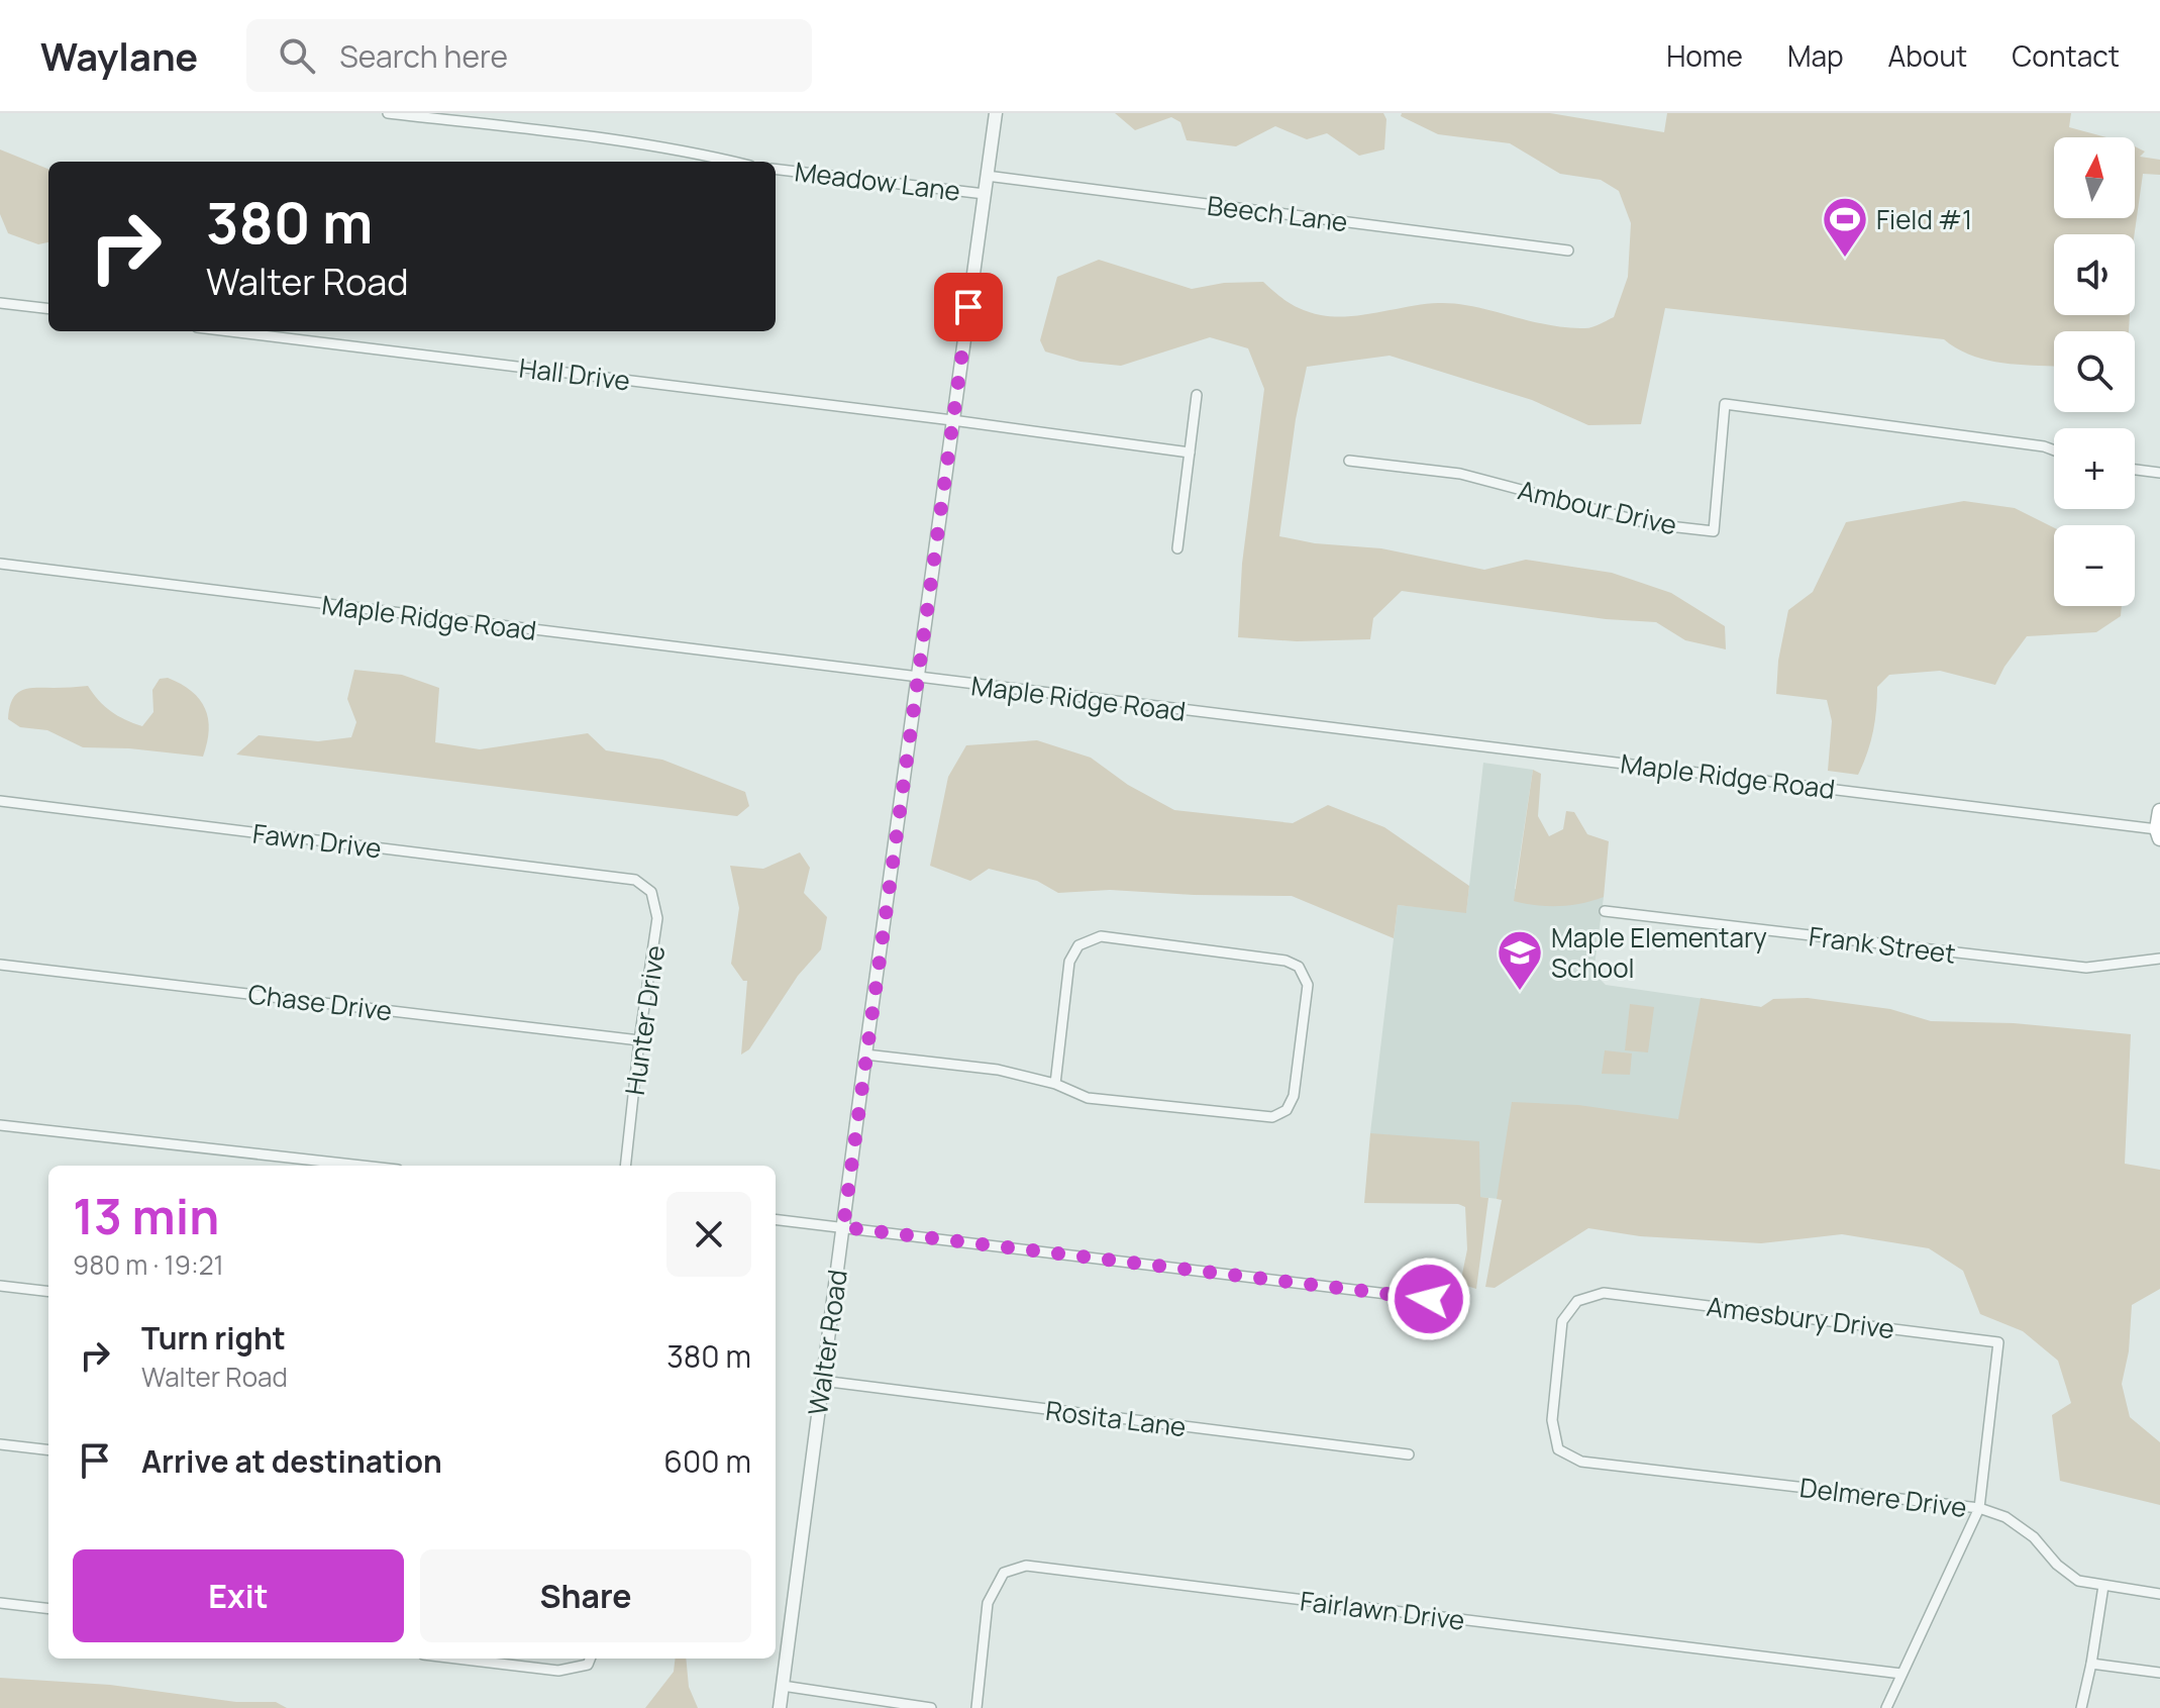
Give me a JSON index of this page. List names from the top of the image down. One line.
{"streets":{"street":["Meadow Lane","Beech Lane","Hall Drive","Ambour Drive","Maple Ridge Road","Fawn Drive","Frank Street","Chase Drive","Hunter Drive","Amesbury Drive","Walter Road","Rosita Lane","Delmere Drive","Fairlawn Drive"]},"crossings":[["Meadow Lane","Walter Road"],["Beech Lane","Walter Road"],["Hall Drive","Walter Road"],["Maple Ridge Road","Walter Road"],["Fawn Drive","Hunter Drive"],["Chase Drive","Hunter Drive"],["Amesbury Drive","Delmere Drive"],["Walter Road","Rosita Lane"]],"places":{"sports":["Field #1"],"school or university":["Maple Elementary School"]},"north":"top","page":{"header":"Waylane","search":"Search here","nav":["Home","Map","About","Contact"],"map_buttons":["+","−"],"turn":["380 m","Walter Road"],"heading":["13 min","980 m · 19:21"],"list":[{"name":"Turn right","note":"Walter Road","value":"380 m"},{"name":"Arrive at destination","value":"600 m"}],"buttons":["Exit","Share"]}}
